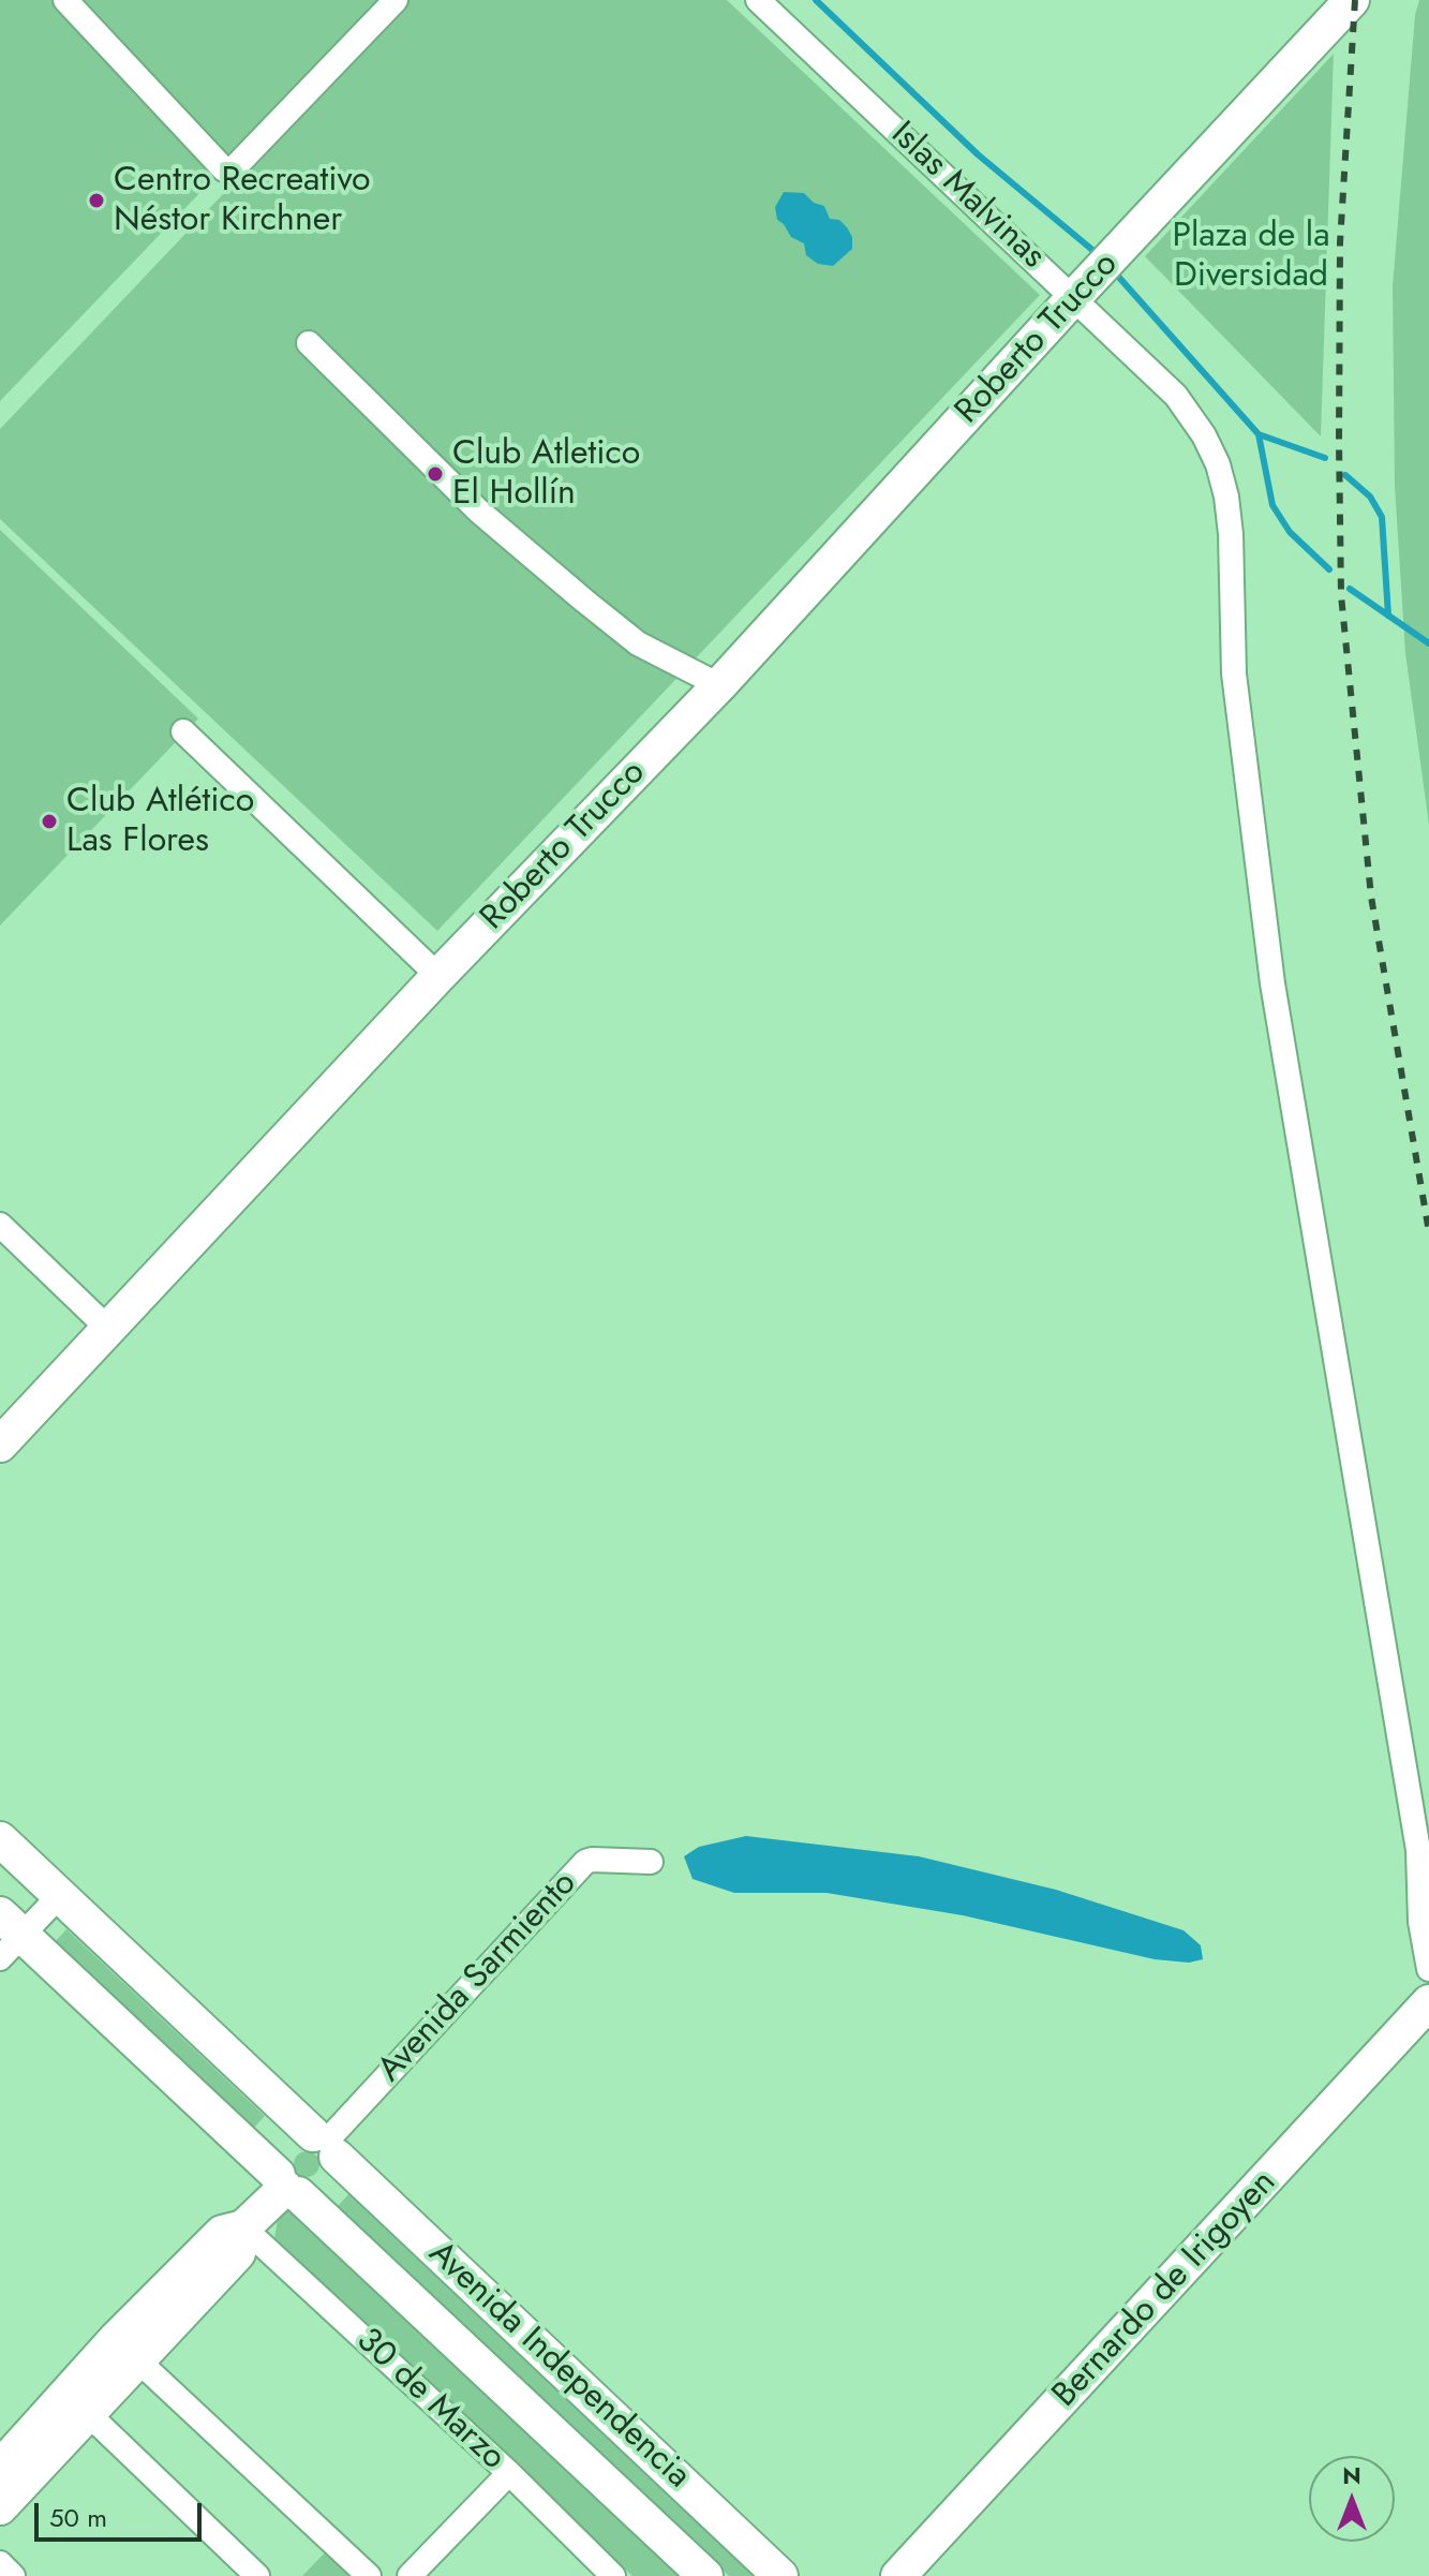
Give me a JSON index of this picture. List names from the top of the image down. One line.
{"streets":{"main road":["Roberto Trucco","Bernardo de Irigoyen","Avenida Independencia"],"street":["Islas Malvinas","Avenida Sarmiento","30 de Marzo"]},"crossings":[["Islas Malvinas","Roberto Trucco"],["Avenida Sarmiento","Avenida Independencia"]],"parks":["Plaza de la Diversidad"],"places":["Centro Recreativo Néstor Kirchner","Club Atletico El Hollín","Club Atlético Las Flores"],"scale_bar":"50 m","north":"top"}
